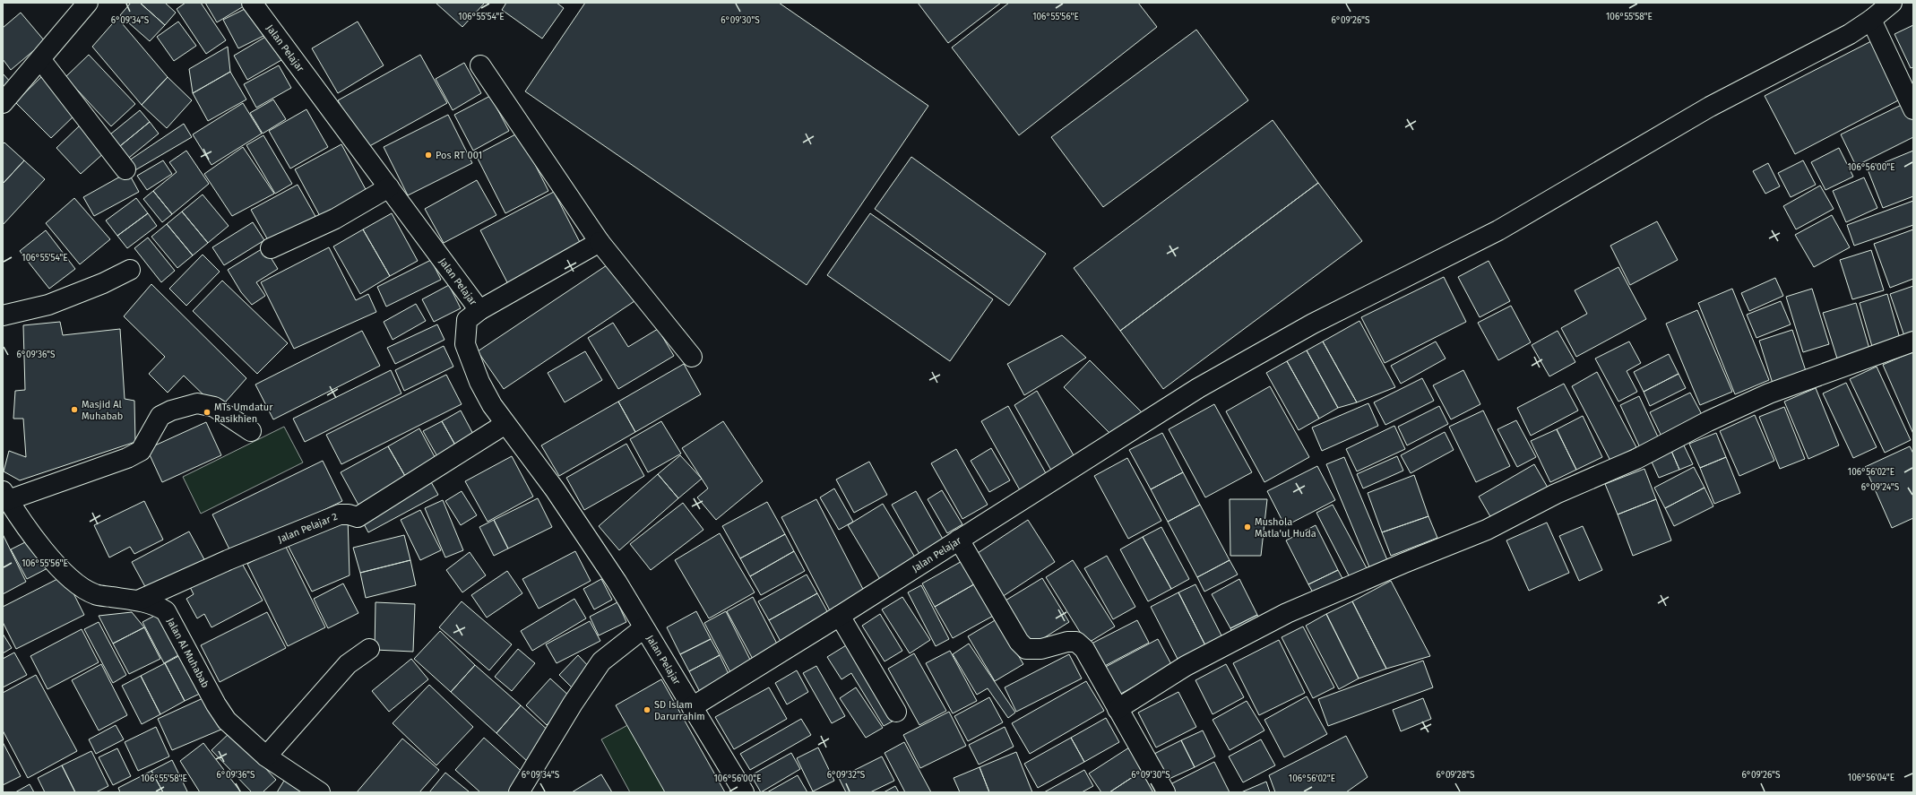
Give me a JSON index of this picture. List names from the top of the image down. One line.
{"streets":{"street":["Jalan Pelajar","Jalan Pelajar 2","Jalan Al Muhabab"]},"crossings":[["Jalan Pelajar","Jalan Pelajar 2"],["Jalan Pelajar 2","Jalan Al Muhabab"]],"places":["Pos RT 001","Masjid Al Muhabab","MTs Umdatur Rasikhien","Mushola Matla'ul Huda","SD Islam Darurrahim"],"coordinates":["106°55'54\"E","106°55'56\"E","106°55'58\"E","6°09'34\"S","6°09'30\"S","6°09'26\"S","106°56'00\"E","6°09'36\"S","106°56'02\"E","6°09'24\"S","6°09'32\"S","6°09'28\"S","106°56'04\"E"]}
